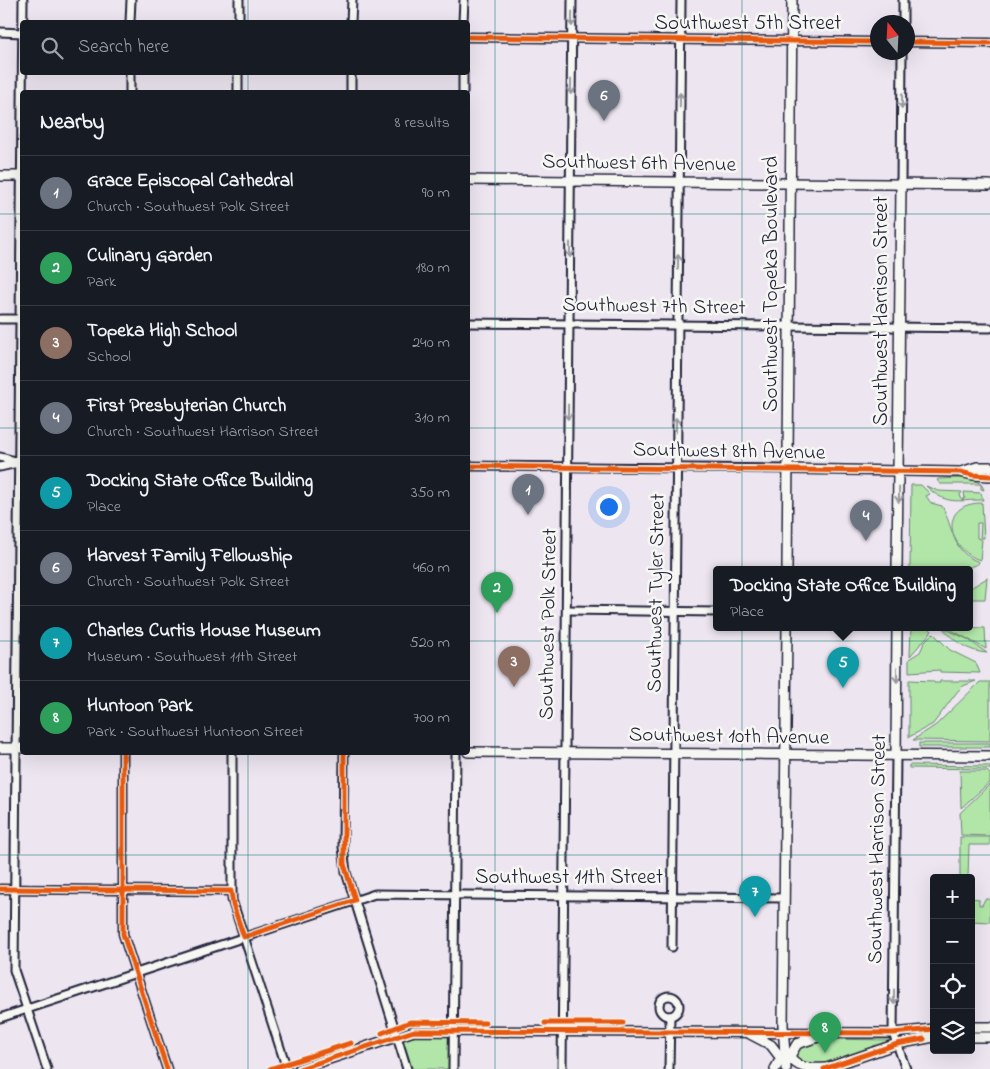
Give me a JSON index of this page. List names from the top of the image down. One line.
{"streets":{"main road":["Southwest 6th Avenue","Southwest Topeka Boulevard","Southwest Harrison Street","Southwest 8th Avenue","Southwest 10th Avenue"],"street":["Southwest 5th Street","Southwest 7th Street","Southwest Tyler Street","Southwest Polk Street","Southwest 11th Street"]},"crossings":[["Southwest 5th Street","Southwest Topeka Boulevard"],["Southwest 5th Street","Southwest Tyler Street"],["Southwest 5th Street","Southwest Polk Street"],["Southwest 6th Avenue","Southwest Topeka Boulevard"],["Southwest 6th Avenue","Southwest Harrison Street"],["Southwest 6th Avenue","Southwest Tyler Street"],["Southwest 6th Avenue","Southwest Polk Street"],["Southwest Topeka Boulevard","Southwest 7th Street"],["Southwest Topeka Boulevard","Southwest 8th Avenue"],["Southwest 7th Street","Southwest Harrison Street"],["Southwest 7th Street","Southwest Tyler Street"],["Southwest 7th Street","Southwest Polk Street"],["Southwest Harrison Street","Southwest 8th Avenue"],["Southwest Harrison Street","Southwest 10th Avenue"],["Southwest 8th Avenue","Southwest Tyler Street"],["Southwest 8th Avenue","Southwest Polk Street"],["Southwest Tyler Street","Southwest 10th Avenue"],["Southwest Tyler Street","Southwest 11th Street"],["Southwest Polk Street","Southwest 10th Avenue"],["Southwest Polk Street","Southwest 11th Street"]],"one_way":["Southwest Harrison Street","Southwest Tyler Street","Southwest Polk Street"],"north":"top","page":{"search":"Search here","pins":["6","1","4","2","3","5","7","8"],"heading":["Nearby","8 results"],"list":[{"mark":"1","name":"Grace Episcopal Cathedral","note":"Church · Southwest Polk Street","value":"90 m"},{"mark":"2","name":"Culinary Garden","note":"Park","value":"180 m"},{"mark":"3","name":"Topeka High School","note":"School","value":"240 m"},{"mark":"4","name":"First Presbyterian Church","note":"Church · Southwest Harrison Street","value":"310 m"},{"mark":"5","name":"Docking State Office Building","note":"Place","value":"350 m"},{"mark":"6","name":"Harvest Family Fellowship","note":"Church · Southwest Polk Street","value":"460 m"},{"mark":"7","name":"Charles Curtis House Museum","note":"Museum · Southwest 11th Street","value":"520 m"},{"mark":"8","name":"Huntoon Park","note":"Park · Southwest Huntoon Street","value":"700 m"}],"popup":["Docking State Office Building","Place"],"map_buttons":["+","−"]}}
